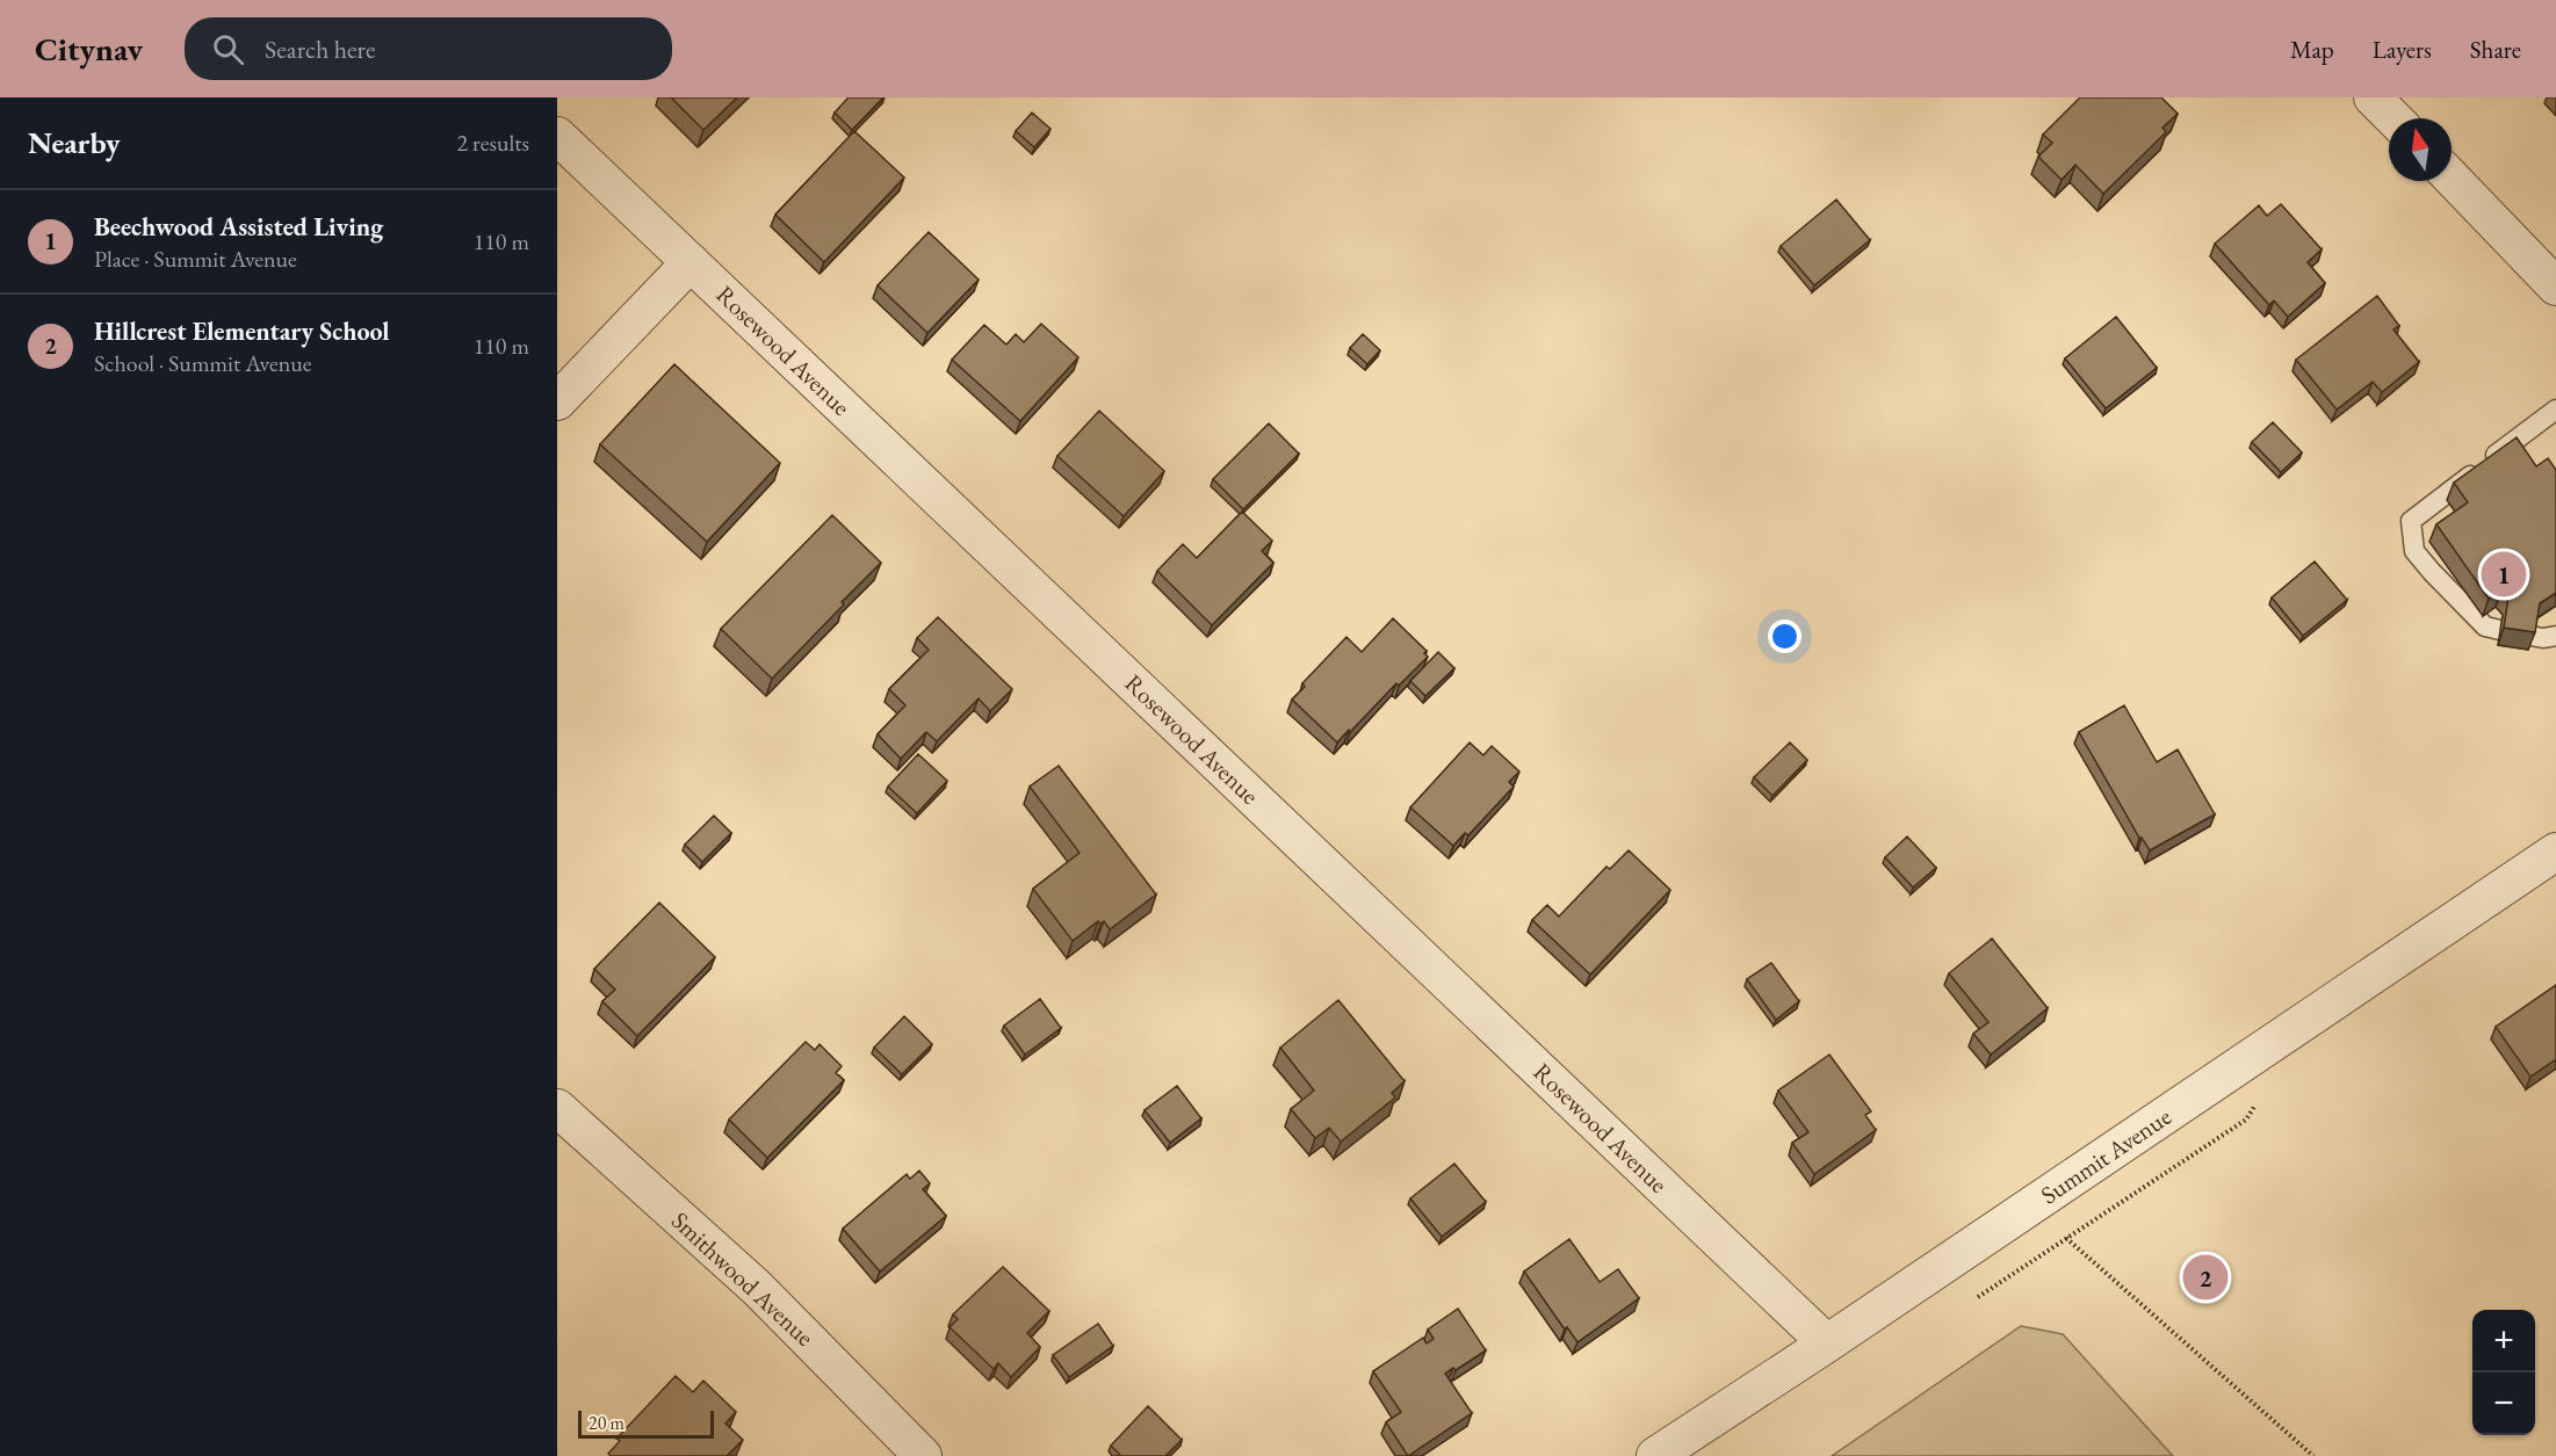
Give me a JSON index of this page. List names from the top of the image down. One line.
{"streets":{"street":["Rosewood Avenue","Summit Avenue","Smithwood Avenue"]},"crossings":[["Rosewood Avenue","Summit Avenue"]],"scale_bar":"20 m","north":"top","page":{"header":"Citynav","search":"Search here","nav":["Map","Layers","Share"],"heading":["Nearby","2 results"],"list":[{"mark":"1","name":"Beechwood Assisted Living","note":"Place · Summit Avenue","value":"110 m"},{"mark":"2","name":"Hillcrest Elementary School","note":"School · Summit Avenue","value":"110 m"}],"pins":["1","2"],"map_buttons":["+","−"],"scale":"20 m"}}
